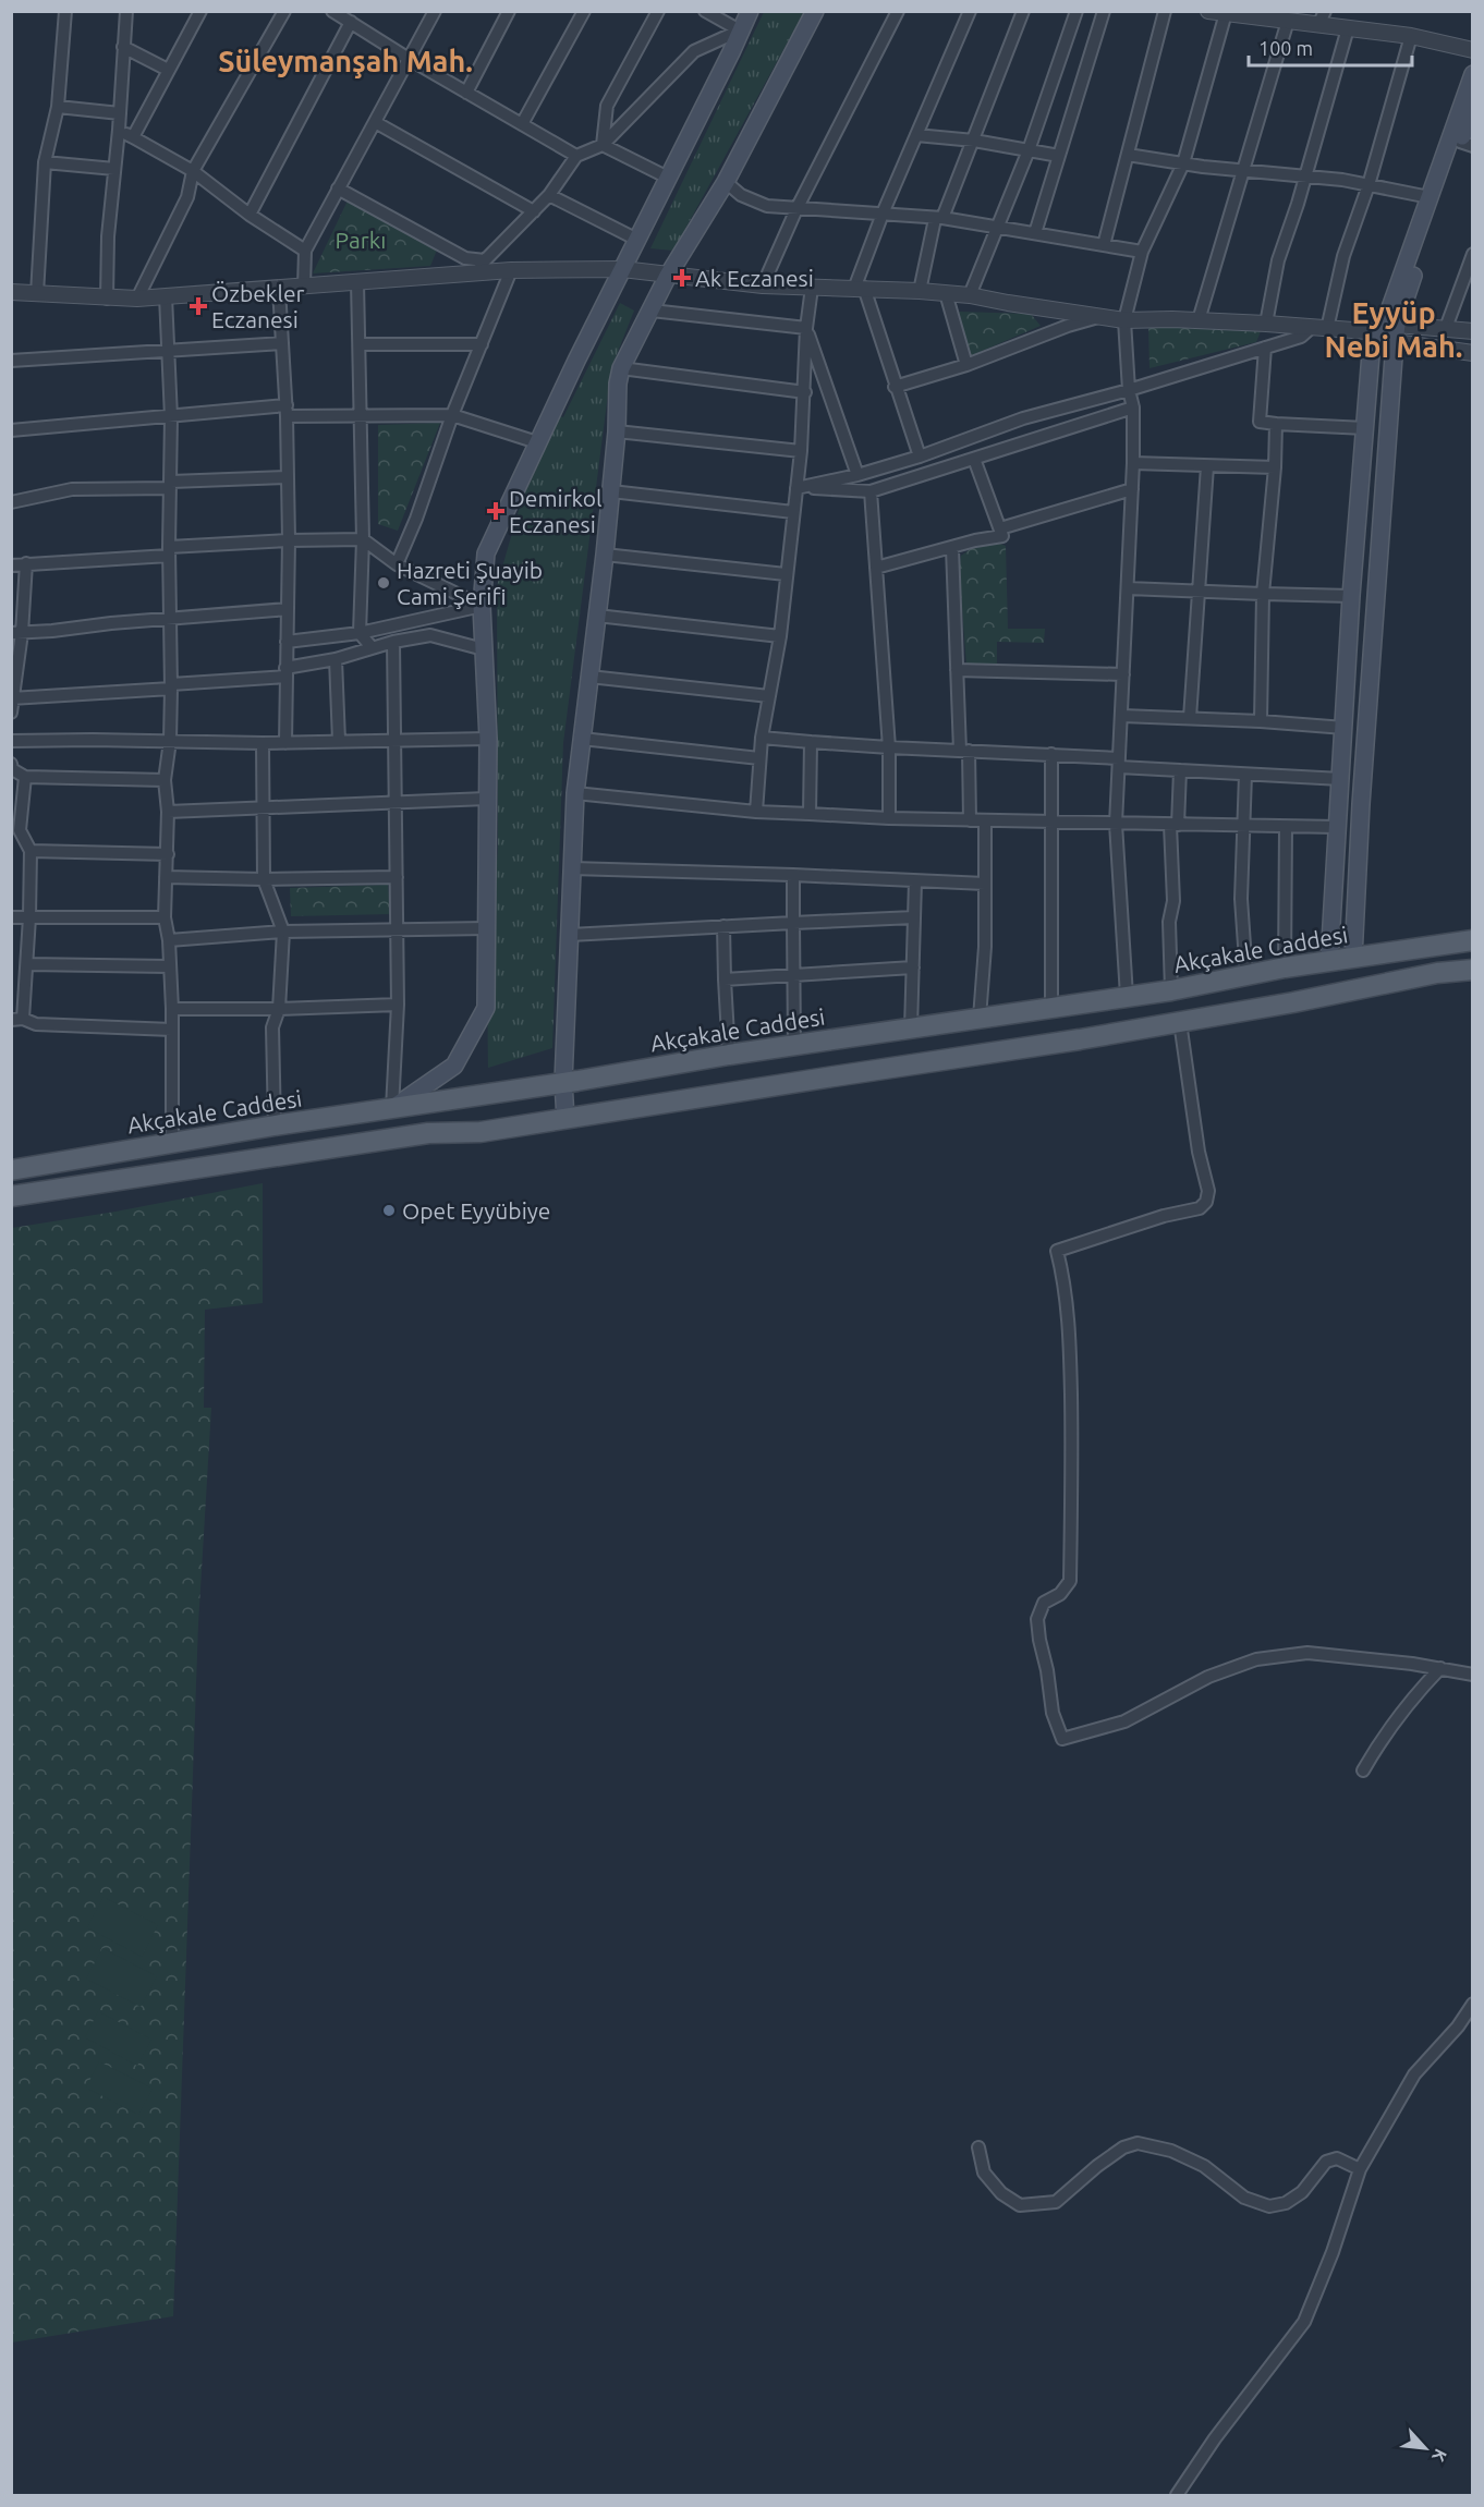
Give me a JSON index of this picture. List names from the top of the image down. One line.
{"streets":{"main road":["Akçakale Caddesi"]},"districts":["Süleymanşah Mah.","Eyyüp Nebi Mah."],"parks":["Parkı"],"places":{"health":["Ak Eczanesi","Özbekler Eczanesi","Demirkol Eczanesi"],"other":["Hazreti Şuayib Cami Şerifi","Opet Eyyübiye"]},"scale_bar":"100 m","north":"bottom right"}
